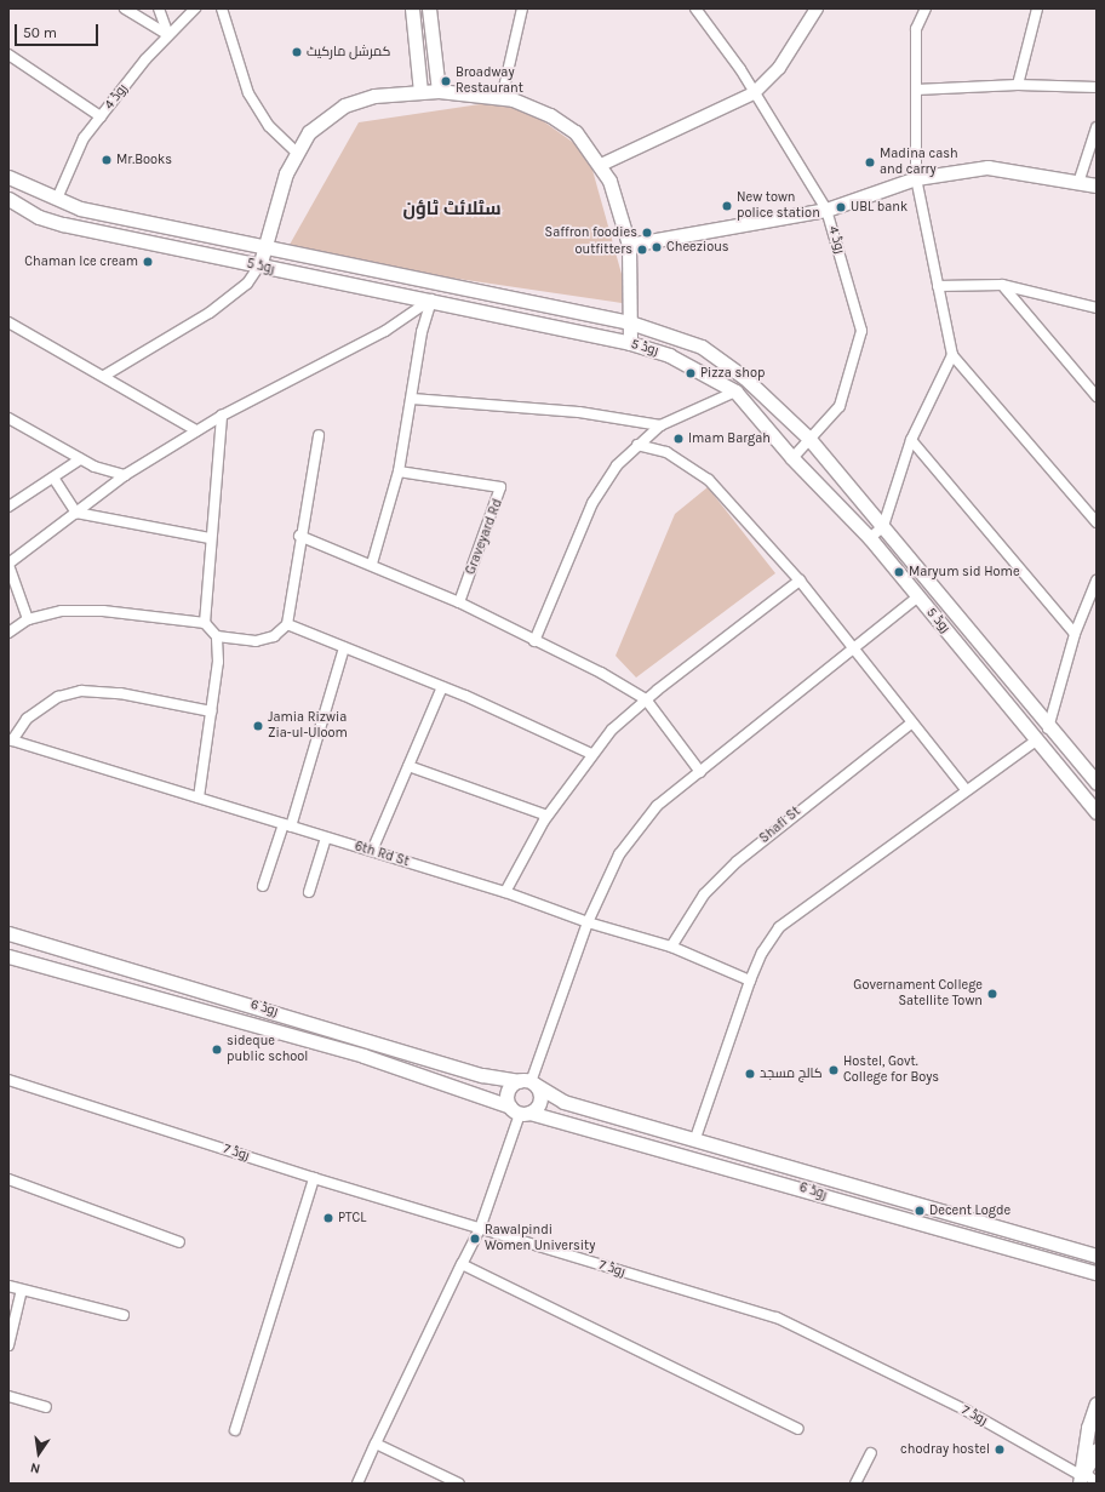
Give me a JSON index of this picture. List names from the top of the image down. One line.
{"streets":{"main road":["روڈ 5","روڈ 6"],"street":["روڈ 4","Graveyard Rd","Shafi St","6th Rd St","روڈ 7"]},"crossings":[["روڈ 4","روڈ 5"],["Shafi St","6th Rd St"]],"districts":["سٹلائٹ ٹاؤن"],"places":["کمرشل مارکیٹ","Broadway Restaurant","Mr.Books","Madina cash and carry","New town police station","UBL bank","Saffron foodies","Cheezious","outfitters","Chaman Ice cream","Pizza shop","Imam Bargah","Maryum sid Home","Jamia Rizwia Zia-ul-Uloom","Governament College Satellite Town","sideque public school","Hostel, Govt. College for Boys","کالج مسجد","Decent Logde","PTCL","Rawalpindi Women University","chodray hostel"],"scale_bar":"50 m","north":"bottom"}
